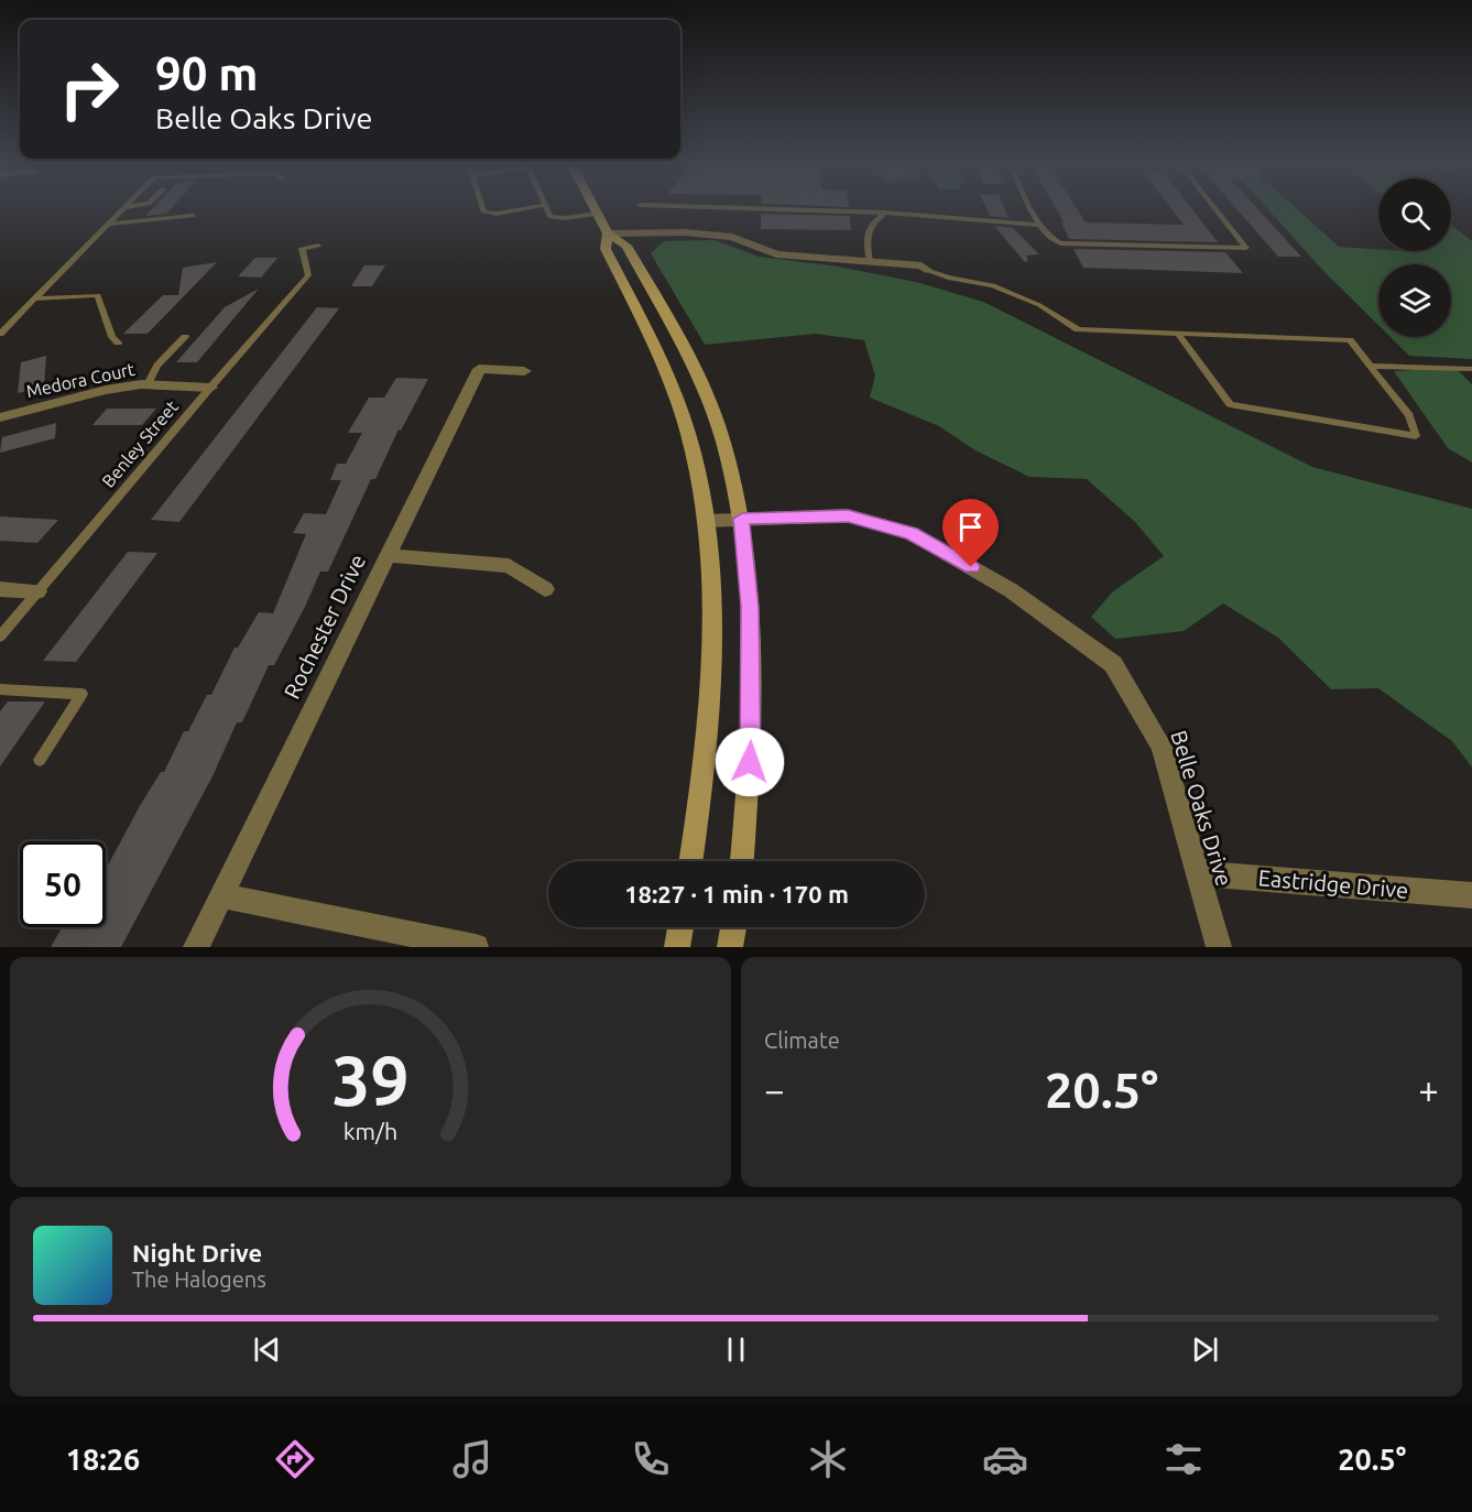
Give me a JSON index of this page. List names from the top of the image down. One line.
{"streets":{"street":["Medora Court","Rochester Drive","Belle Oaks Drive","Eastridge Drive"],"lane":["Benley Street"]},"crossings":[["Medora Court","Benley Street"],["Belle Oaks Drive","Eastridge Drive"]],"page":{"turn":["90 m","Belle Oaks Drive"],"limit":"50","trip":"18:27 · 1 min · 170 m","tile":"Climate","heat":["−","20.5°","+"],"song":["Night Drive","The Halogens"],"tabs":["18:26","20.5°"],"gauge":["39","km/h"]}}
